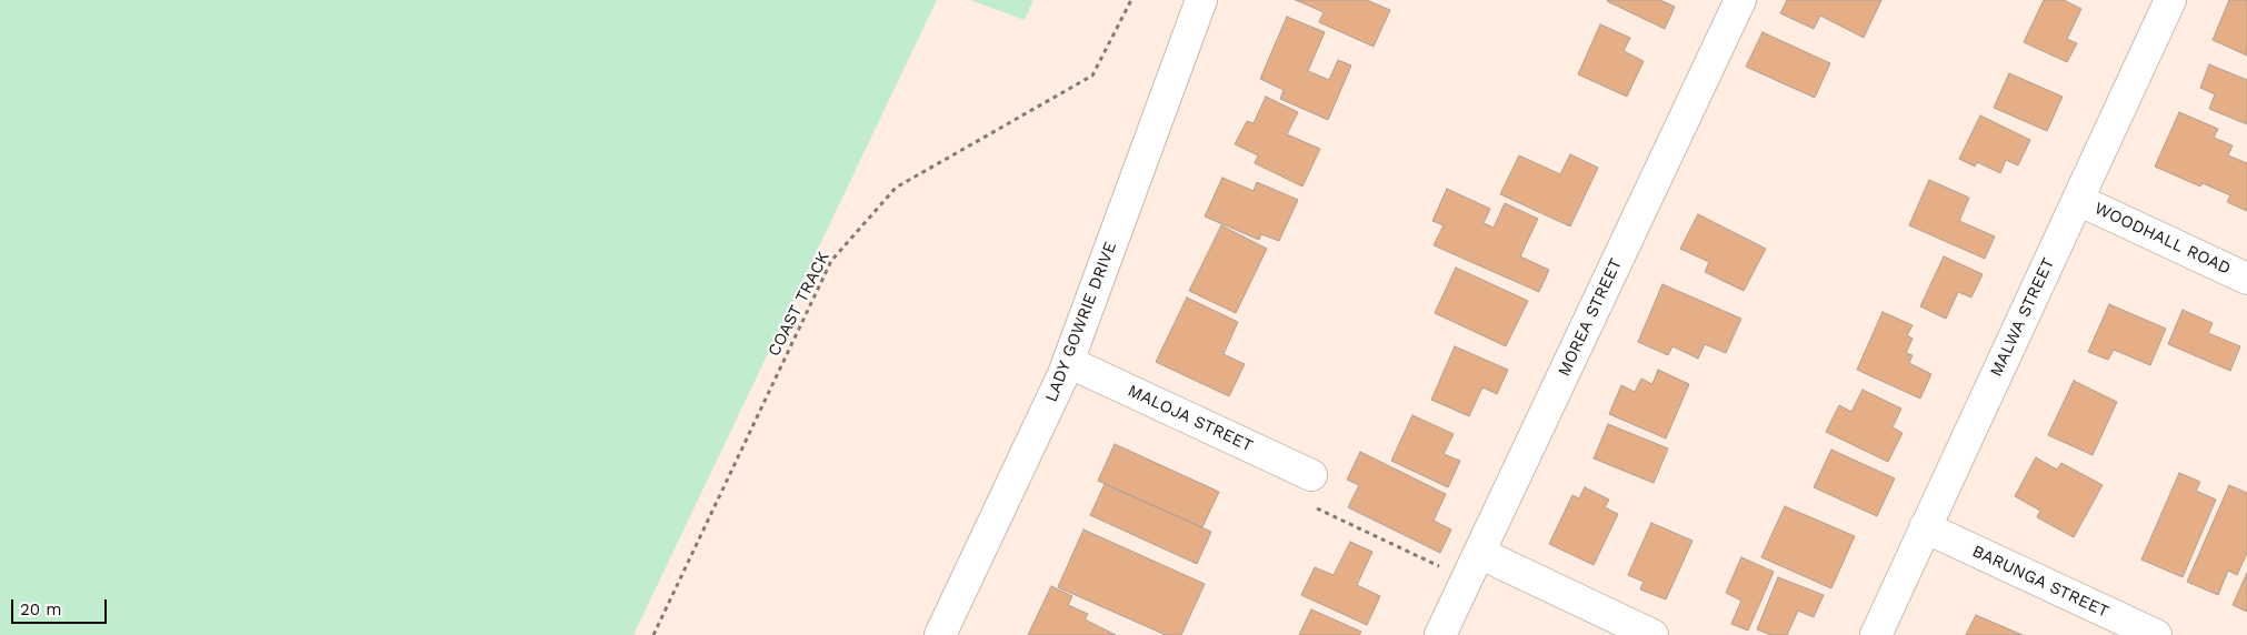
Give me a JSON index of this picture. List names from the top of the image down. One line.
{"streets":{"street":["WOODHALL ROAD","MOREA STREET","MALWA STREET","LADY GOWRIE DRIVE","MALOJA STREET","BARUNGA STREET"],"path":["COAST TRACK"]},"crossings":[["WOODHALL ROAD","MALWA STREET"],["MALWA STREET","BARUNGA STREET"],["LADY GOWRIE DRIVE","MALOJA STREET"]],"scale_bar":"20 m"}
